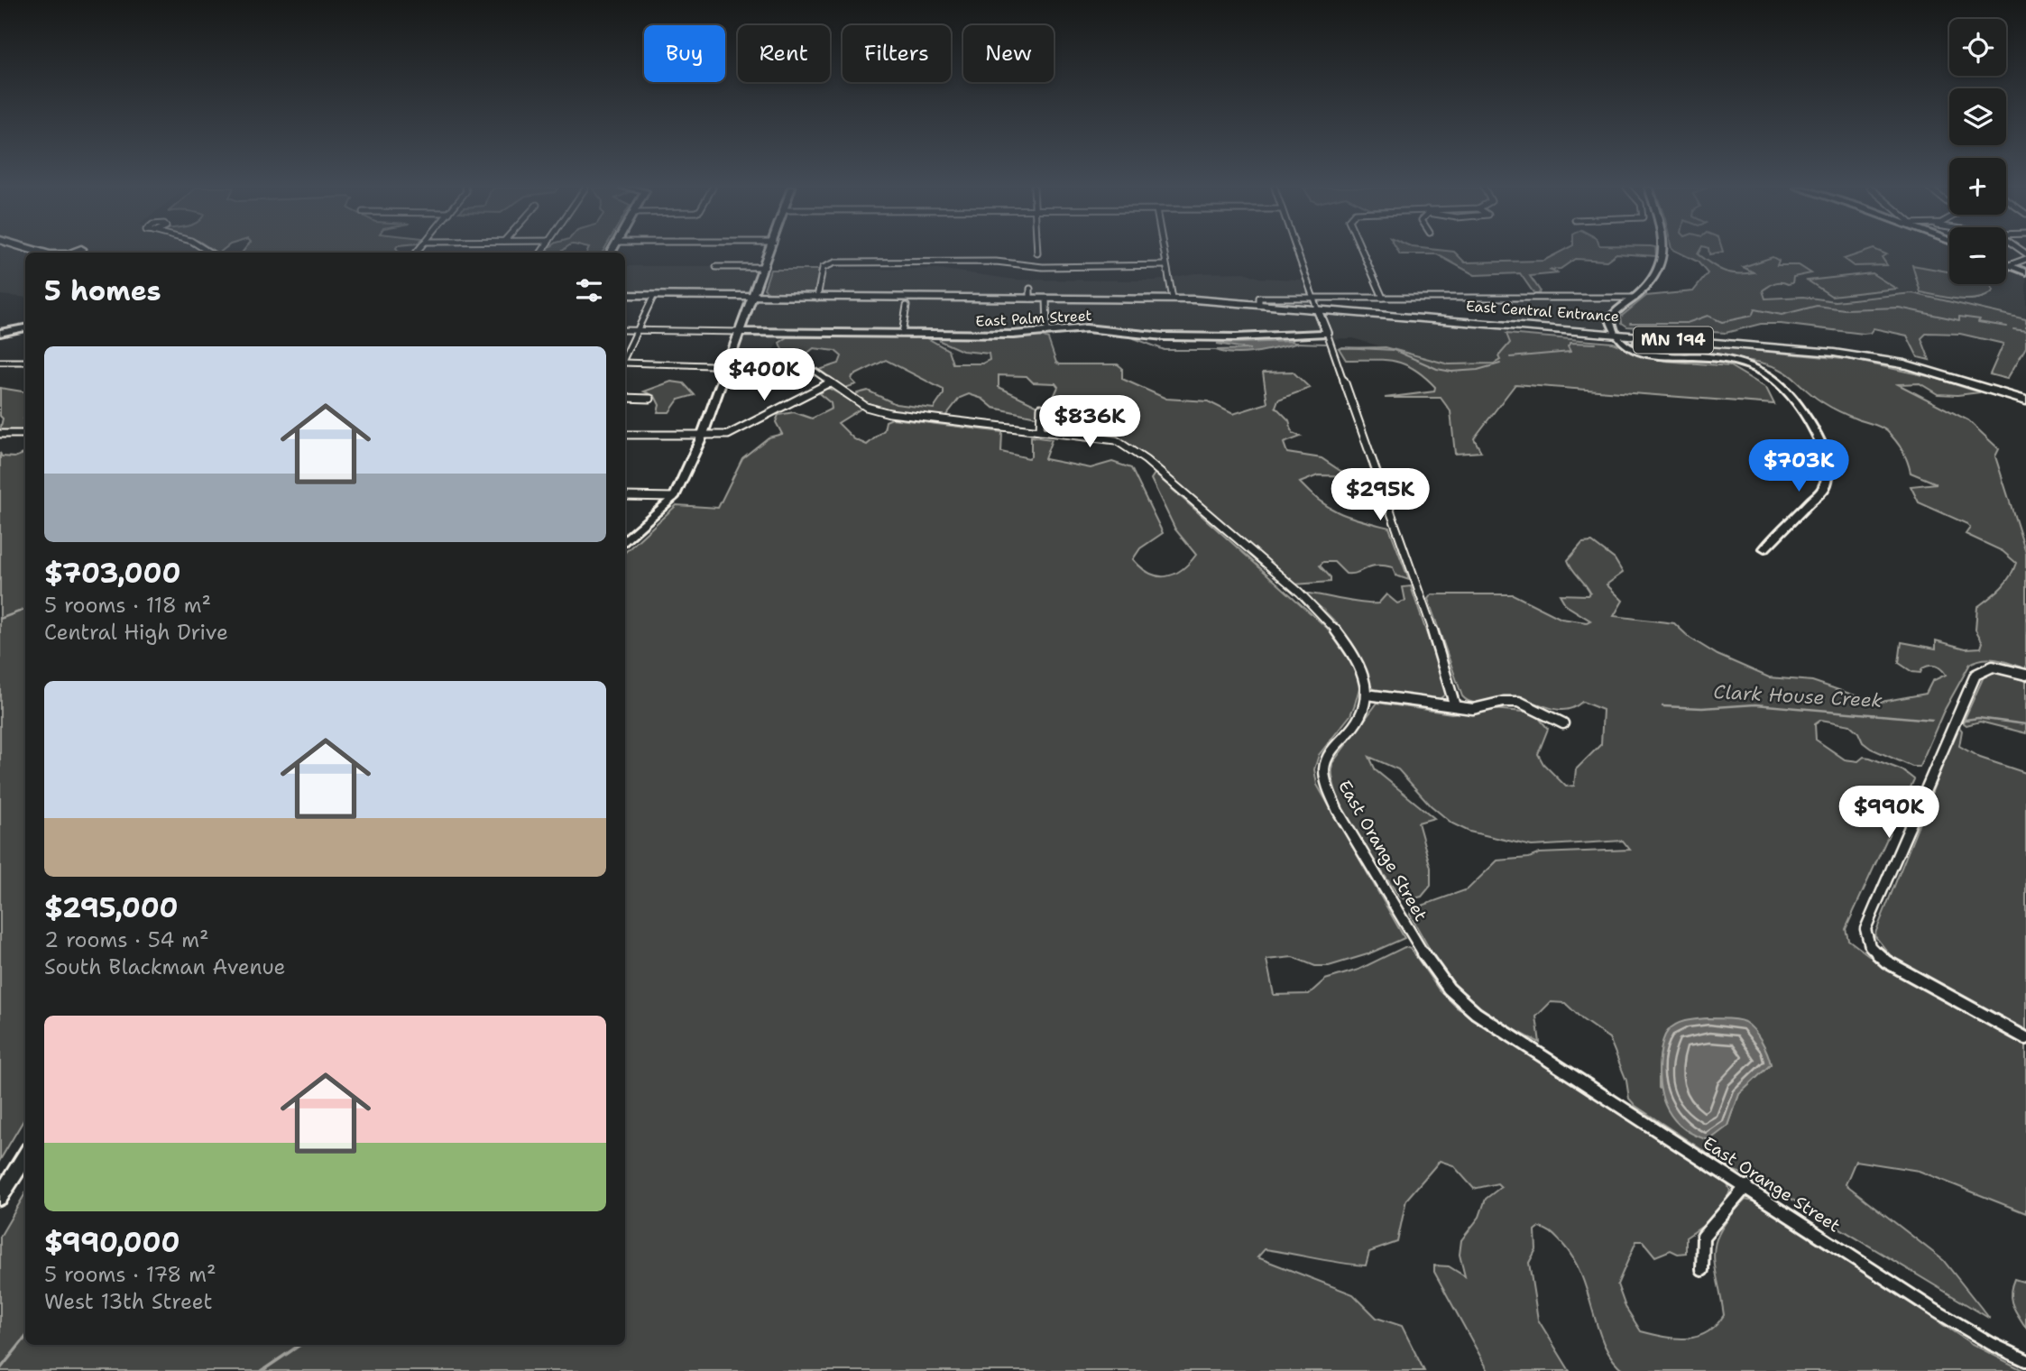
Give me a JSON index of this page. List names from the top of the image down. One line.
{"streets":{"highway":["East Central Entrance","MN 194"],"street":["East Palm Street","East Orange Street"]},"crossings":[["East Central Entrance","MN 194"]],"water":["Clark House Creek"],"page":{"map_buttons":["+","−"],"chip":["Buy","Rent","Filters","New"],"heading":"5 homes","list":[{"name":"$703,000","note":"5 rooms · 118 m² · Central High Drive"},{"name":"$295,000","note":"2 rooms · 54 m² · South Blackman Avenue"},{"name":"$990,000","note":"5 rooms · 178 m² · West 13th Street"}],"price":["$400K","$836K","$703K","$295K","$990K"]}}
